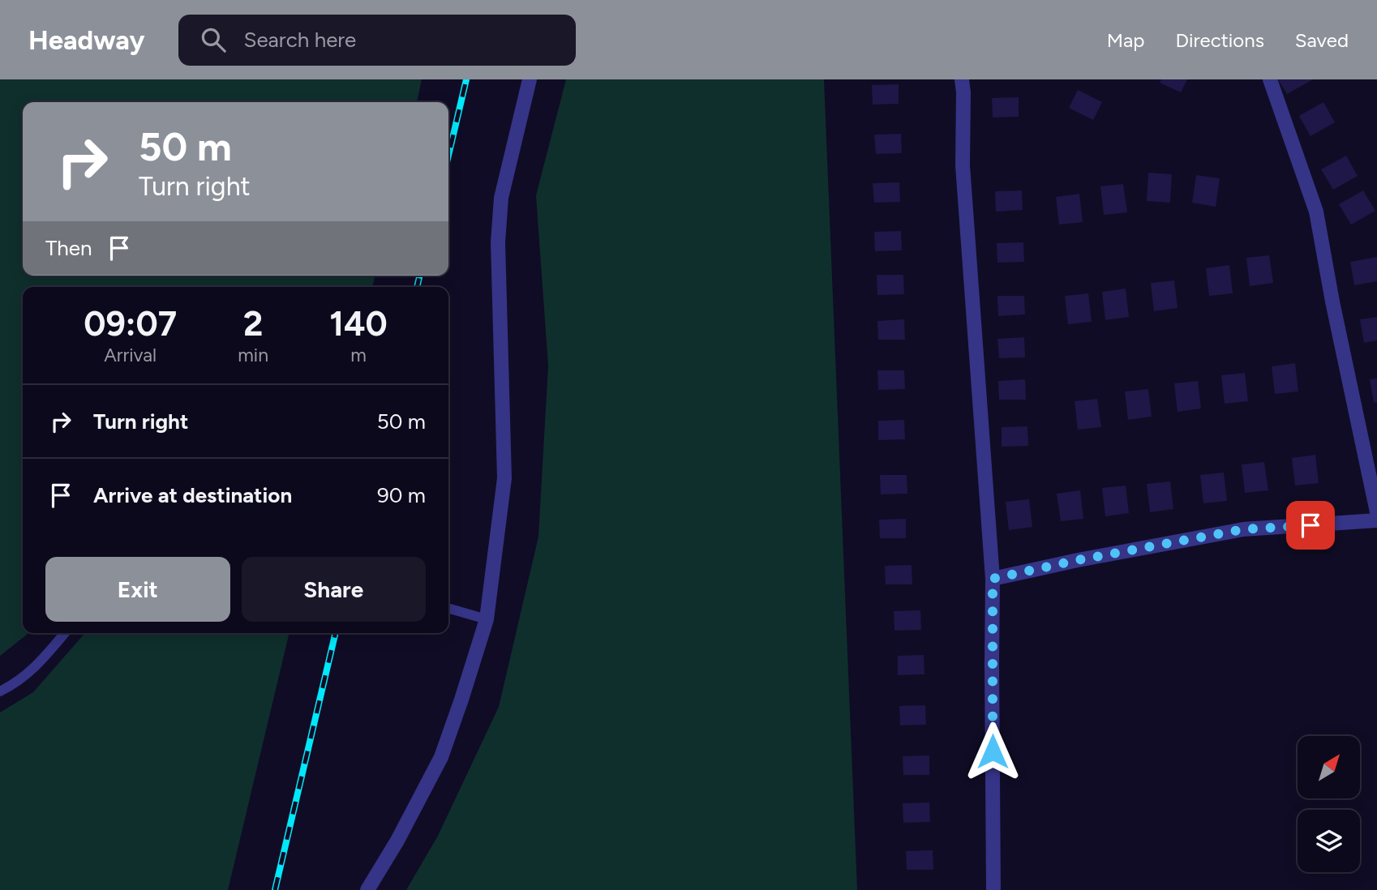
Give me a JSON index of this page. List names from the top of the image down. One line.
{"north":"top right","page":{"header":"Headway","search":"Search here","nav":["Map","Directions","Saved"],"turn":["50 m","Turn right"],"then":"Then","eta":["09:07","Arrival","2","min","140","m"],"list":[{"name":"Turn right","value":"50 m"},{"name":"Arrive at destination","value":"90 m"}],"buttons":["Exit","Share"]}}
